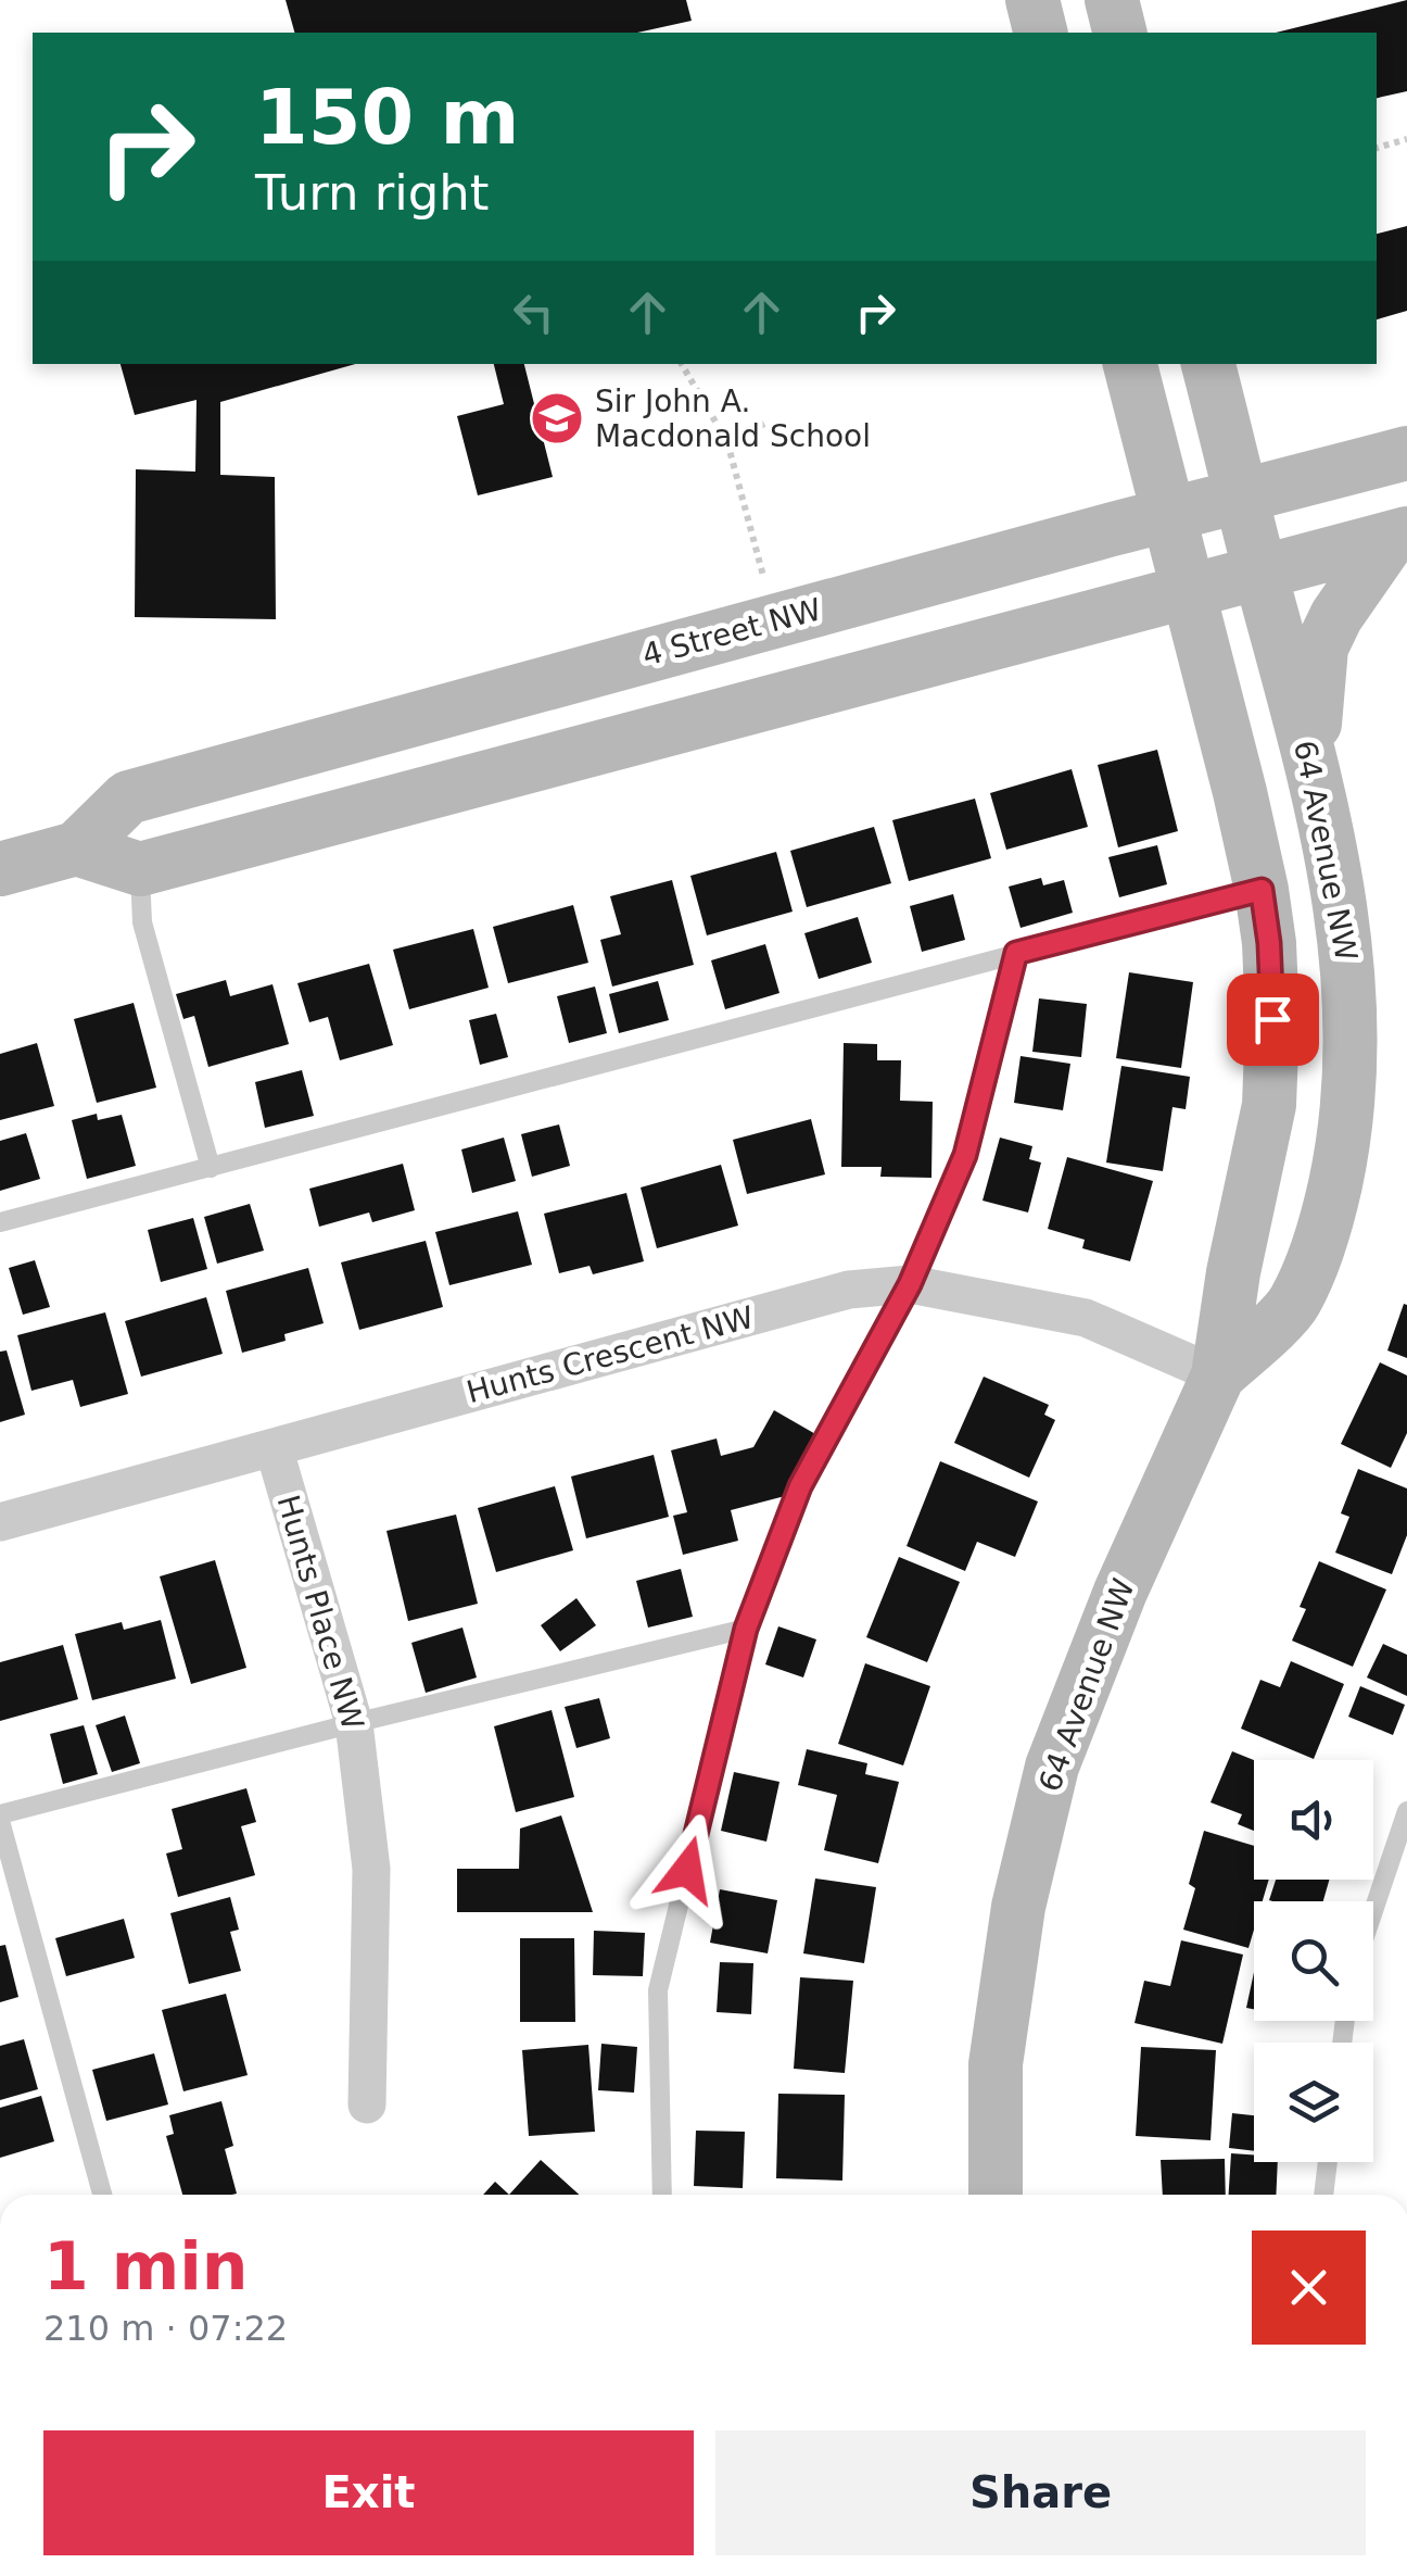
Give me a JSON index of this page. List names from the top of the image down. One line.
{"streets":{"main road":["4 Street NW","64 Avenue NW"],"street":["Hunts Crescent NW","Hunts Place NW"]},"crossings":[["4 Street NW","64 Avenue NW"],["64 Avenue NW","Hunts Crescent NW"],["Hunts Crescent NW","Hunts Place NW"]],"places":{"school or university":["Sir John A. Macdonald School"]},"page":{"turn":["150 m","Turn right"],"heading":["1 min","210 m · 07:22"],"buttons":["Exit","Share"]}}
